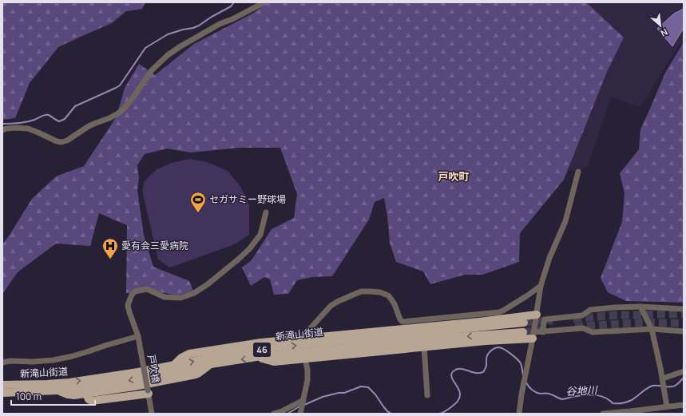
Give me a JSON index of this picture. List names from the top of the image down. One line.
{"streets":{"main road":["新滝山街道","46"],"street":["戸吹橋"]},"crossings":[["新滝山街道","46"]],"districts":["戸吹町"],"water":["谷地川"],"places":{"sports":["セガサミー野球場"],"hospital":["愛有会三愛病院"]},"scale_bar":"100 m","north":"bottom right"}
